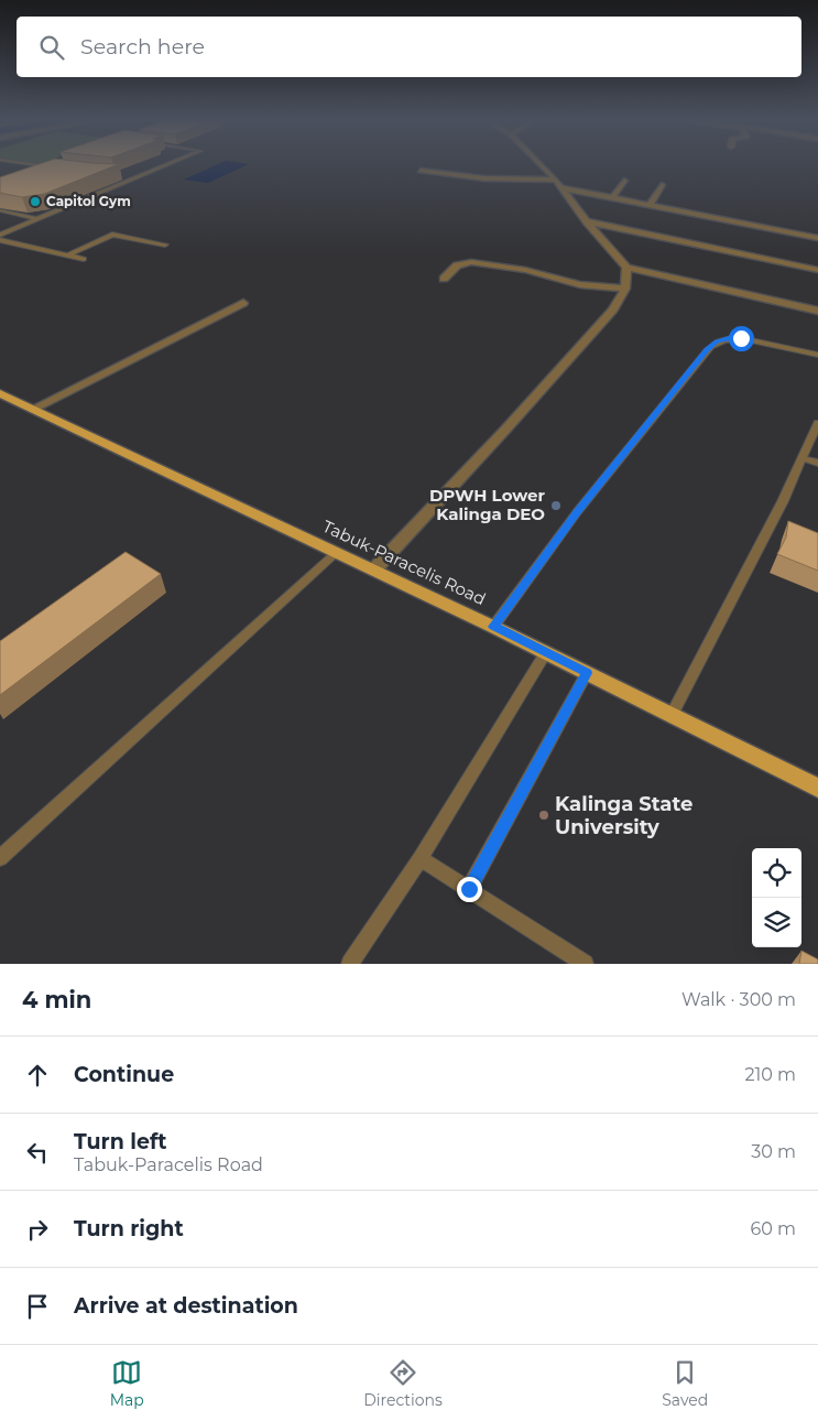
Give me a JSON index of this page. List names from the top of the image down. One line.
{"streets":{"main road":["Tabuk-Paracelis Road"]},"places":["Capitol Gym","DPWH Lower Kalinga DEO","Kalinga State University"],"page":{"search":"Search here","heading":["4 min","Walk · 300 m"],"list":[["Continue","210 m"],["Turn left","Tabuk-Paracelis Road","30 m"],["Turn right","60 m"],"Arrive at destination"],"nav":["Map","Directions","Saved"]}}
